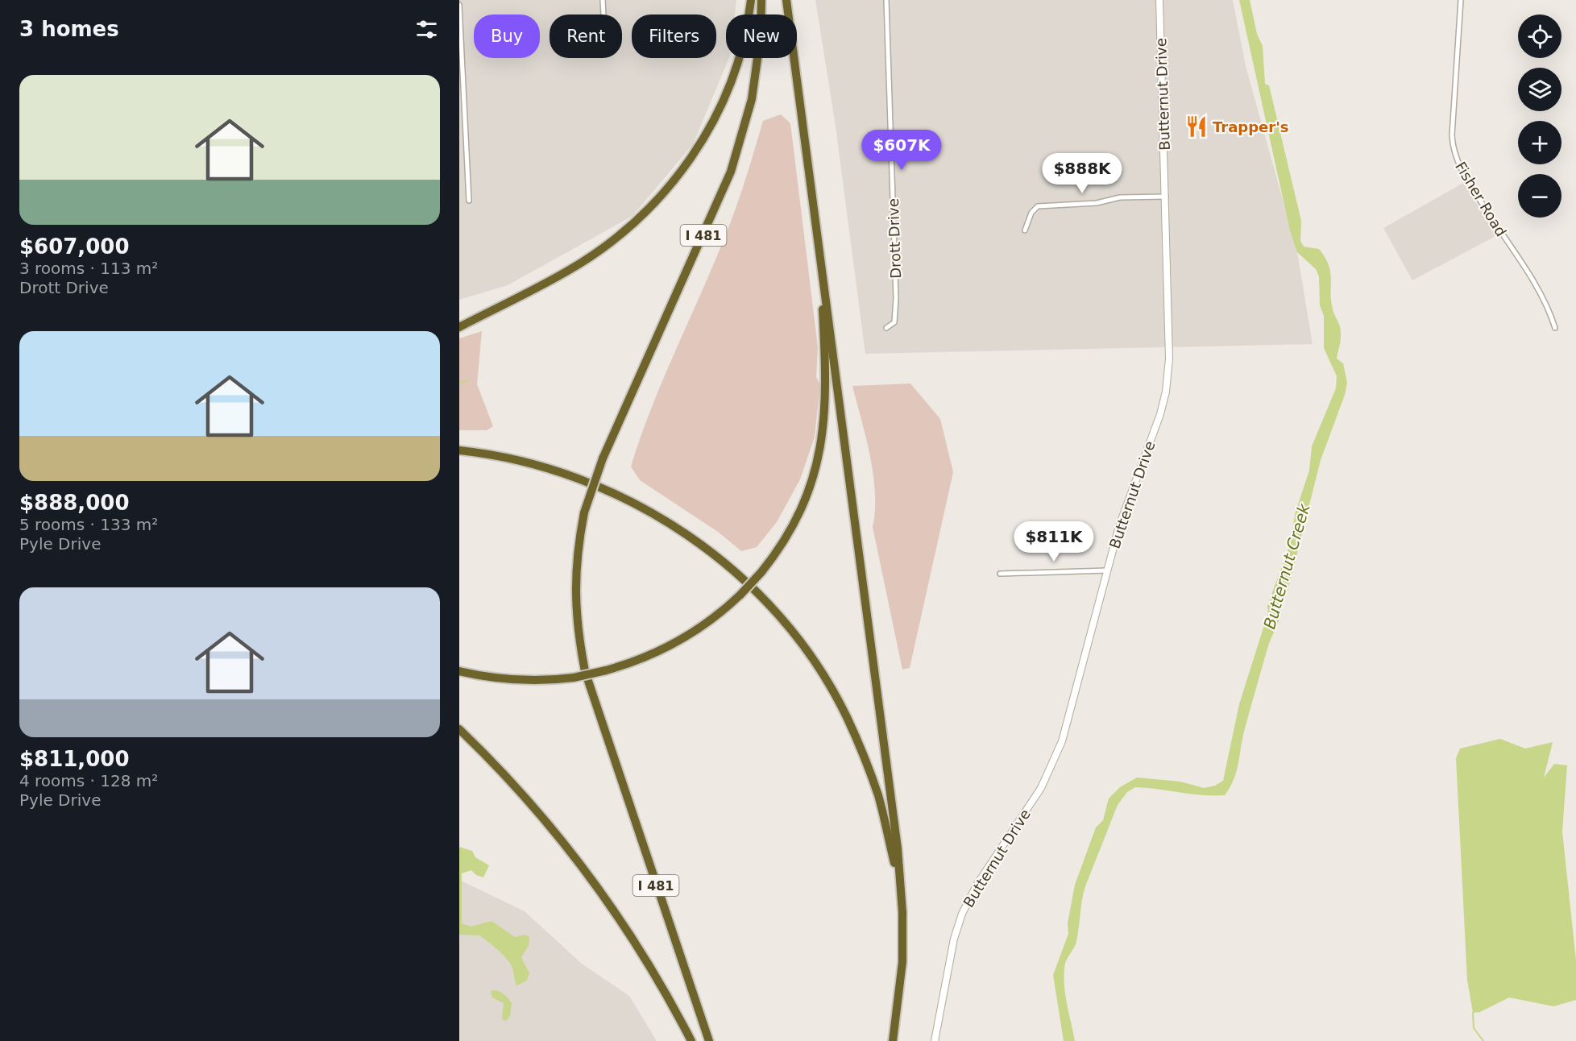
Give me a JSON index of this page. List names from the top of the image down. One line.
{"streets":{"highway":["I 481"],"street":["Butternut Drive","Fisher Road","Drott Drive"]},"water":["Butternut Creek"],"places":{"restaurant":["Trapper's"]},"page":{"heading":"3 homes","map_buttons":["+","−"],"chip":["Buy","Rent","Filters","New"],"list":[{"name":"$607,000","note":"3 rooms · 113 m² · Drott Drive"},{"name":"$888,000","note":"5 rooms · 133 m² · Pyle Drive"},{"name":"$811,000","note":"4 rooms · 128 m² · Pyle Drive"}],"price":["$607K","$888K","$811K"]}}
